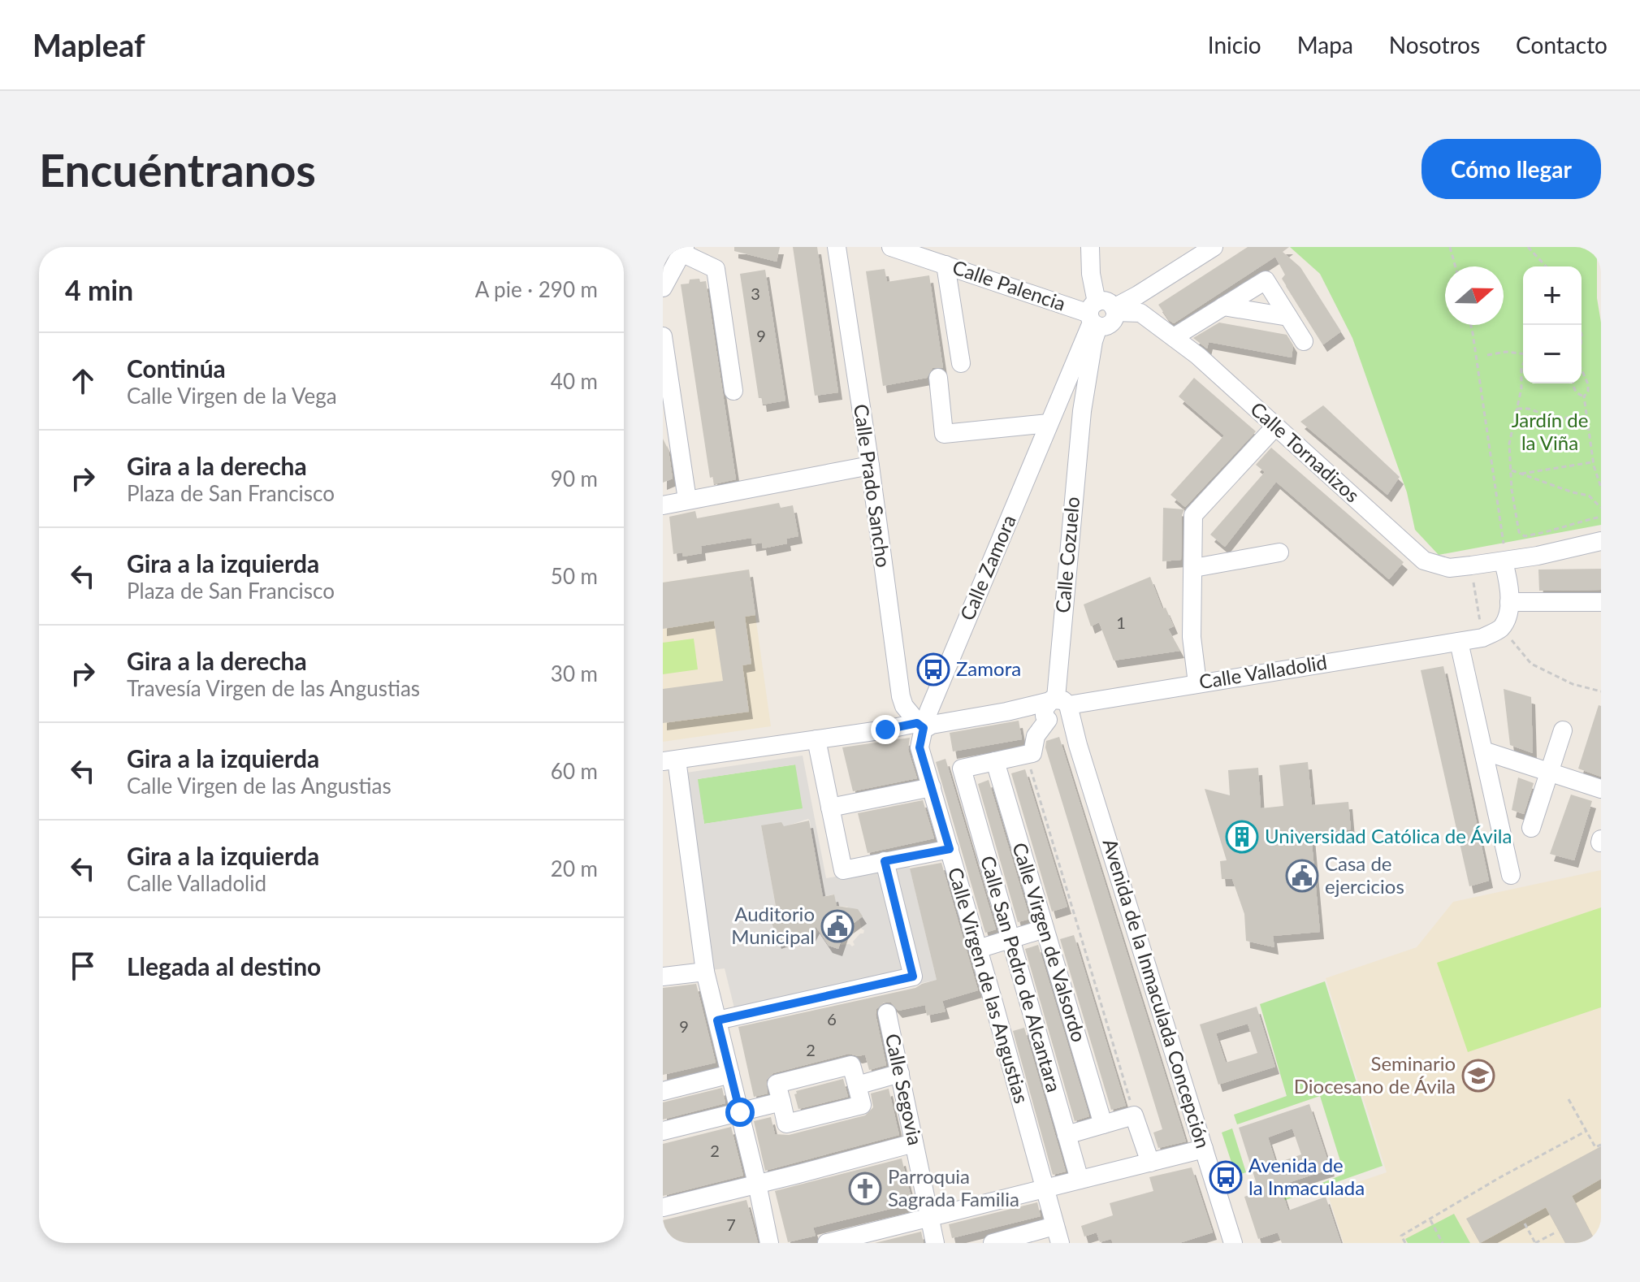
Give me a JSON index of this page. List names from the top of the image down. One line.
{"streets":{"street":["Calle Palencia","Calle Tornadizos","Calle Prado Sancho","Calle Cozuelo","Calle Zamora","Calle Valladolid","Calle Virgen de Valsordo","Calle San Pedro de Alcantara","Calle Virgen de las Angustias","Avenida de la Inmaculada Concepción","Calle Segovia"]},"crossings":[["Calle Palencia","Calle Tornadizos"],["Calle Palencia","Calle Cozuelo"],["Calle Palencia","Calle Zamora"],["Calle Tornadizos","Calle Cozuelo"],["Calle Tornadizos","Calle Zamora"],["Calle Prado Sancho","Calle Zamora"],["Calle Prado Sancho","Calle Valladolid"],["Calle Prado Sancho","Calle Virgen de las Angustias"],["Calle Cozuelo","Calle Zamora"],["Calle Cozuelo","Calle Valladolid"],["Calle Cozuelo","Avenida de la Inmaculada Concepción"],["Calle Zamora","Calle Valladolid"],["Calle Zamora","Calle Virgen de las Angustias"],["Calle Valladolid","Calle Virgen de las Angustias"],["Calle Valladolid","Avenida de la Inmaculada Concepción"],["Calle Virgen de Valsordo","Calle San Pedro de Alcantara"]],"parks":["Jardín de la Viña"],"places":{"bus stop":["Zamora","Avenida de la Inmaculada"],"building":["Universidad Católica de Ávila"],"public building":["Casa de ejercicios","Auditorio Municipal"],"school or university":["Seminario Diocesano de Ávila"],"church":["Parroquia Sagrada Familia"]},"house_numbers":["3","9","1","6","9","2","2","7"],"north":"right","page":{"header":"Mapleaf","nav":["Inicio","Mapa","Nosotros","Contacto"],"buttons":"Cómo llegar","title":"Encuéntranos","heading":["4 min","A pie · 290 m"],"map_buttons":["+","−"],"list":[["Continúa","Calle Virgen de la Vega","40 m"],["Gira a la derecha","Plaza de San Francisco","90 m"],["Gira a la izquierda","Plaza de San Francisco","50 m"],["Gira a la derecha","Travesía Virgen de las Angustias","30 m"],["Gira a la izquierda","Calle Virgen de las Angustias","60 m"],["Gira a la izquierda","Calle Valladolid","20 m"],"Llegada al destino"]}}
